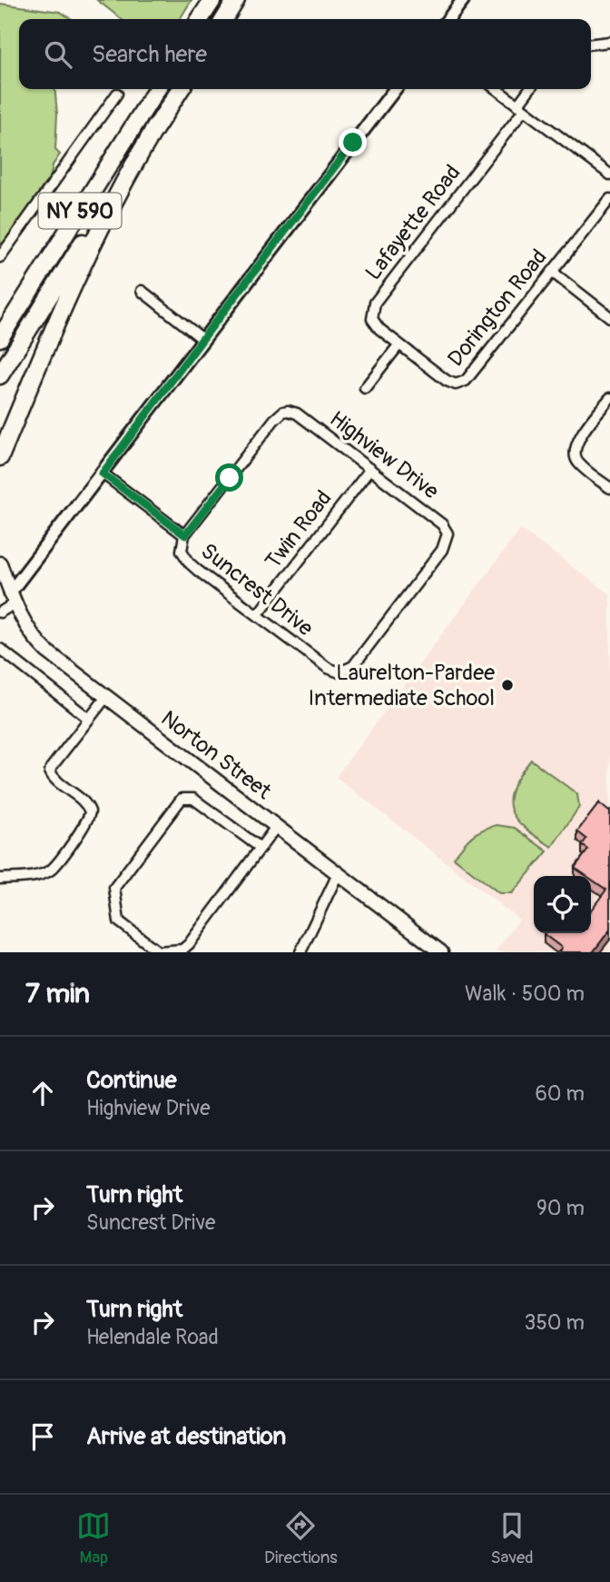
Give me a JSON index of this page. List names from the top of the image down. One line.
{"streets":{"highway":["NY 590"],"main road":["Norton Street"],"street":["Lafayette Road","Dorington Road","Highview Drive","Twin Road","Suncrest Drive"]},"crossings":[["Lafayette Road","Dorington Road"],["Highview Drive","Twin Road"],["Highview Drive","Suncrest Drive"],["Twin Road","Suncrest Drive"]],"places":["Laurelton-Pardee Intermediate School"],"page":{"search":"Search here","heading":["7 min","Walk · 500 m"],"list":[["Continue","Highview Drive","60 m"],["Turn right","Suncrest Drive","90 m"],["Turn right","Helendale Road","350 m"],"Arrive at destination"],"nav":["Map","Directions","Saved"]}}
